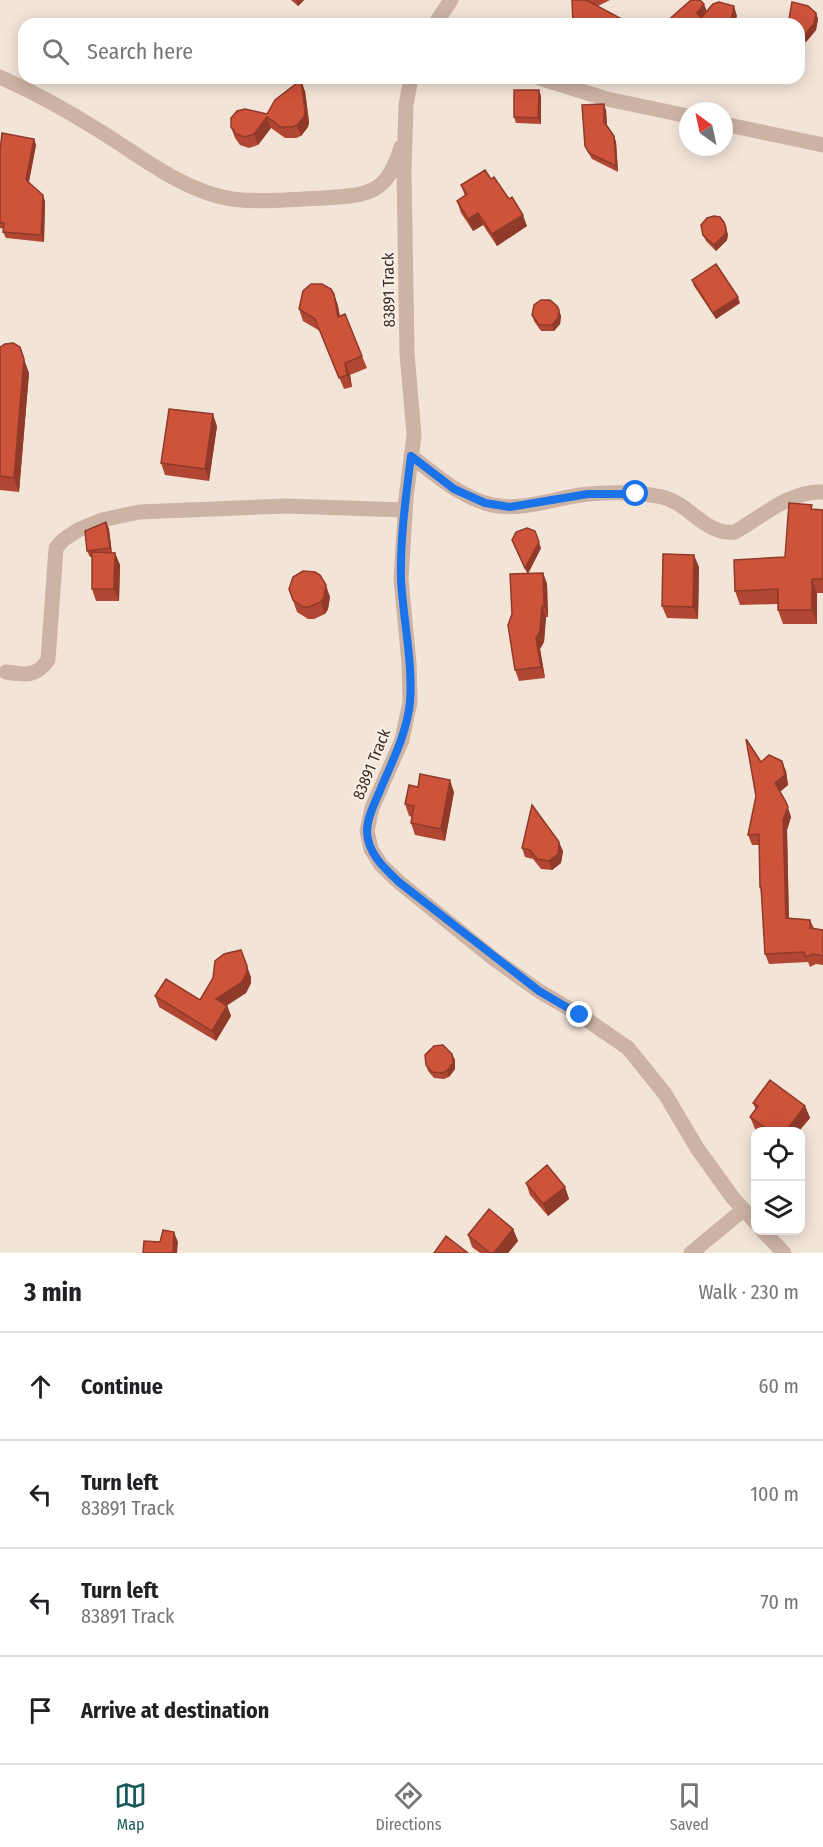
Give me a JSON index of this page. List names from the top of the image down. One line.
{"streets":{"street":["83891 Track"]},"north":"top left","page":{"search":"Search here","heading":["3 min","Walk · 230 m"],"list":[["Continue","60 m"],["Turn left","83891 Track","100 m"],["Turn left","83891 Track","70 m"],"Arrive at destination"],"nav":["Map","Directions","Saved"]}}
